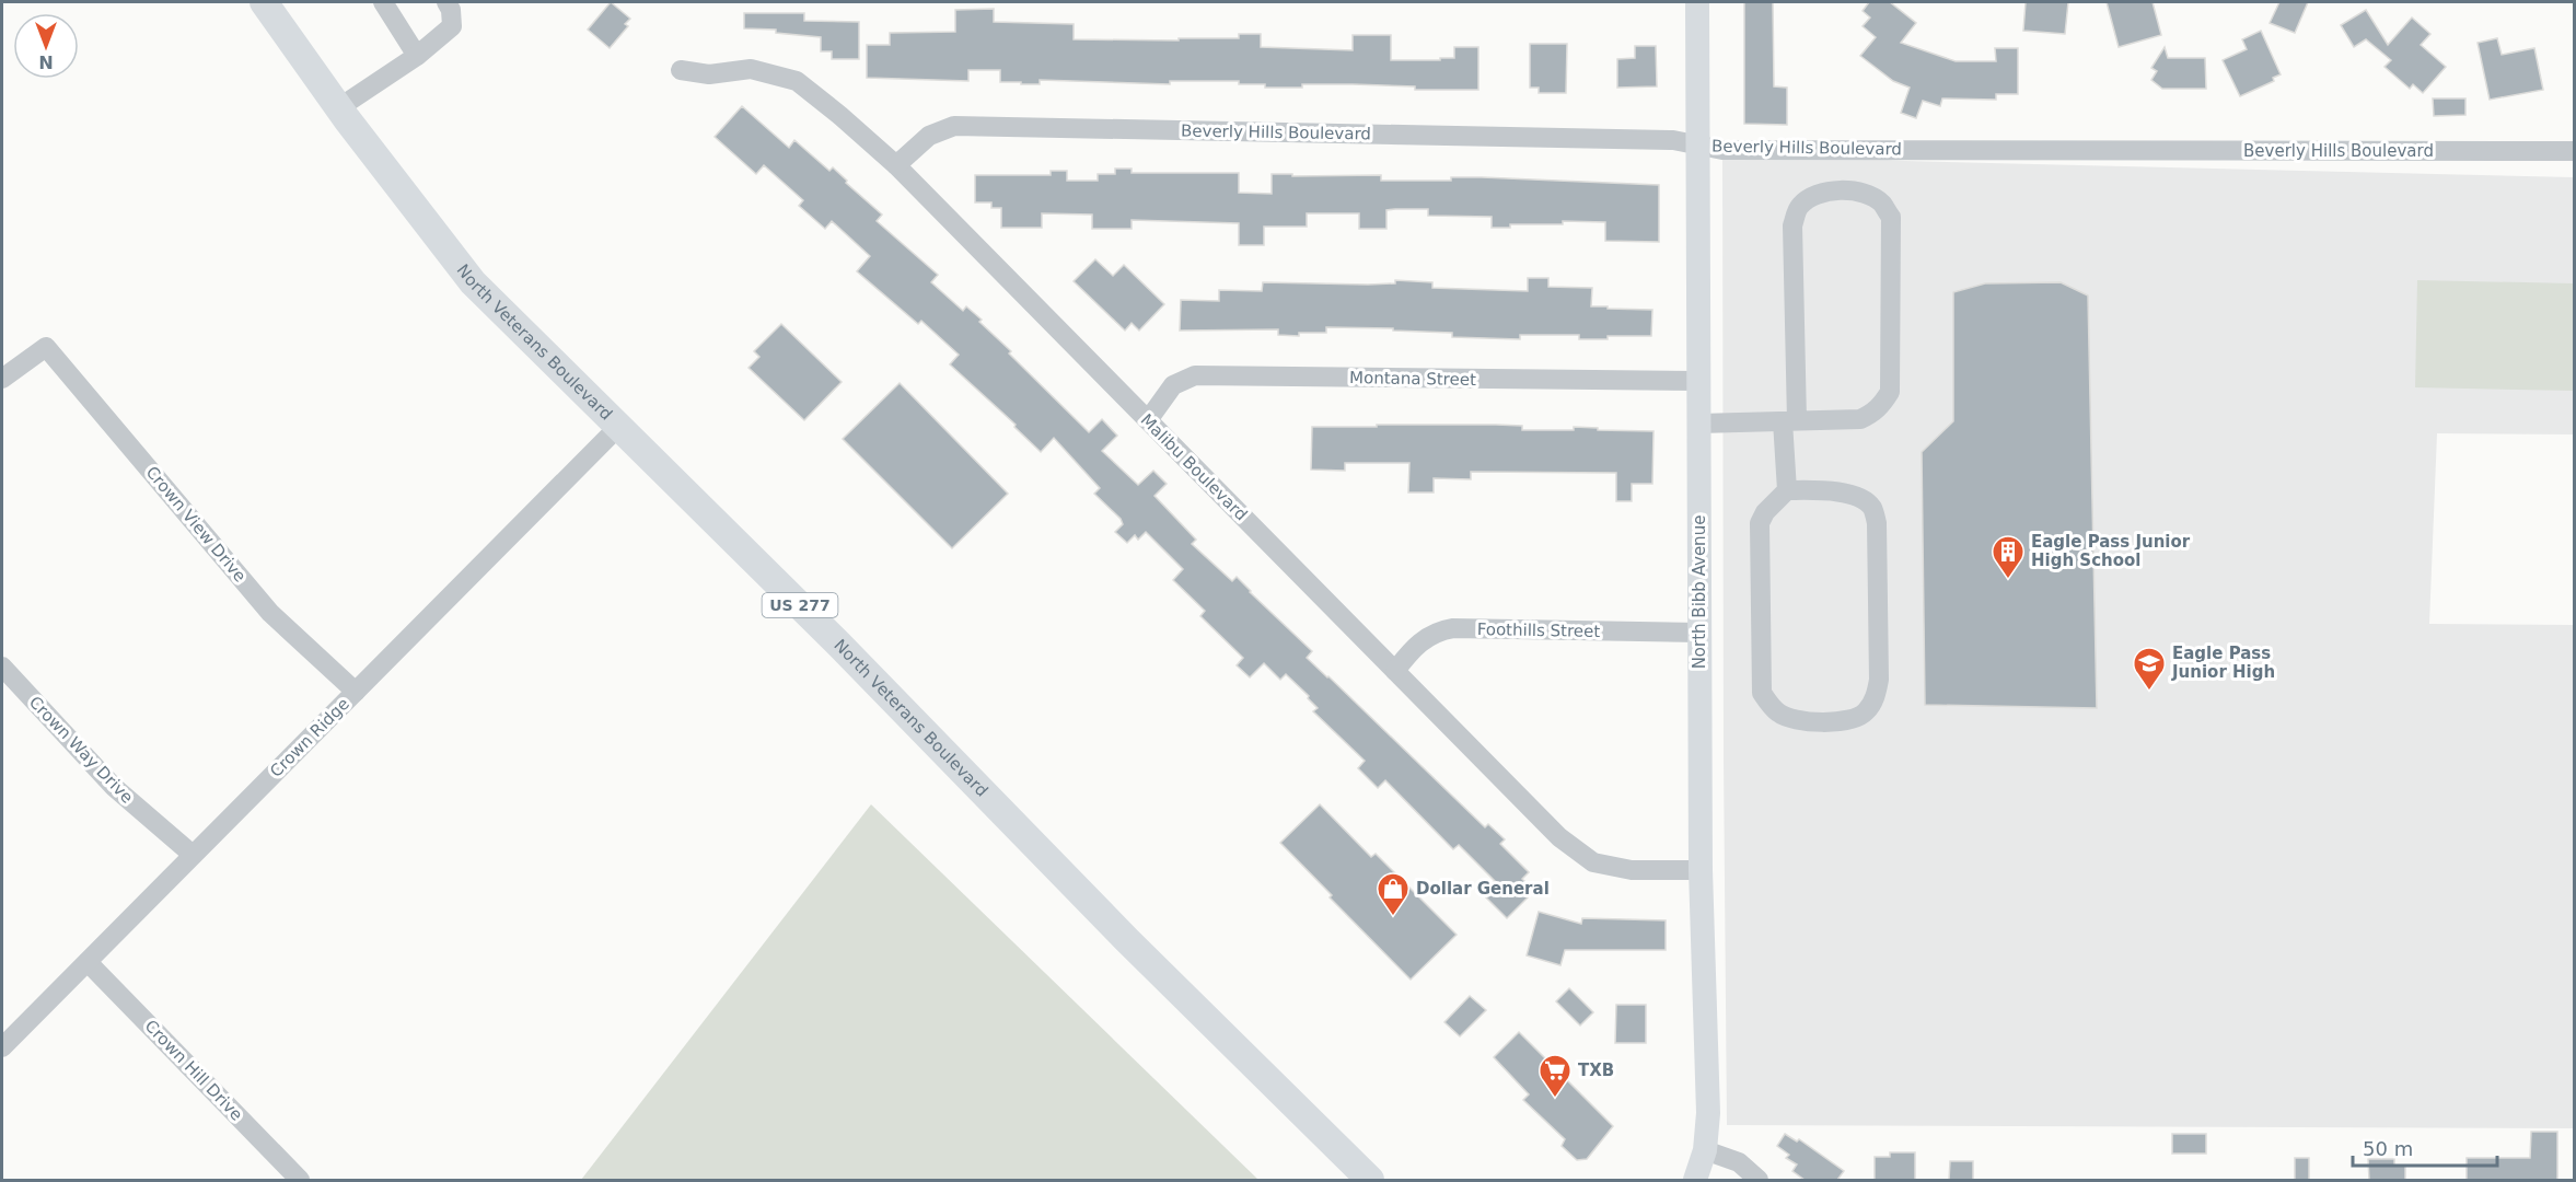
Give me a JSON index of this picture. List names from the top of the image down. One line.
{"streets":{"highway":["North Veterans Boulevard","US 277"],"main road":["North Bibb Avenue"],"street":["Beverly Hills Boulevard","Montana Street","Malibu Boulevard","Crown View Drive","Foothills Street","Crown Ridge","Crown Way Drive","Crown Hill Drive"]},"crossings":[["Beverly Hills Boulevard","Malibu Boulevard"],["Beverly Hills Boulevard","North Bibb Avenue"],["North Veterans Boulevard","Crown Ridge"],["Montana Street","Malibu Boulevard"],["Montana Street","North Bibb Avenue"],["Malibu Boulevard","North Bibb Avenue"],["Malibu Boulevard","Foothills Street"],["Crown View Drive","Crown Ridge"],["North Bibb Avenue","Foothills Street"],["Crown Ridge","Crown Way Drive"],["Crown Ridge","Crown Hill Drive"]],"places":{"building":["Eagle Pass Junior High School"],"school or university":["Eagle Pass Junior High"],"shop":["Dollar General"],"supermarket":["TXB"]},"scale_bar":"50 m","north":"bottom"}
